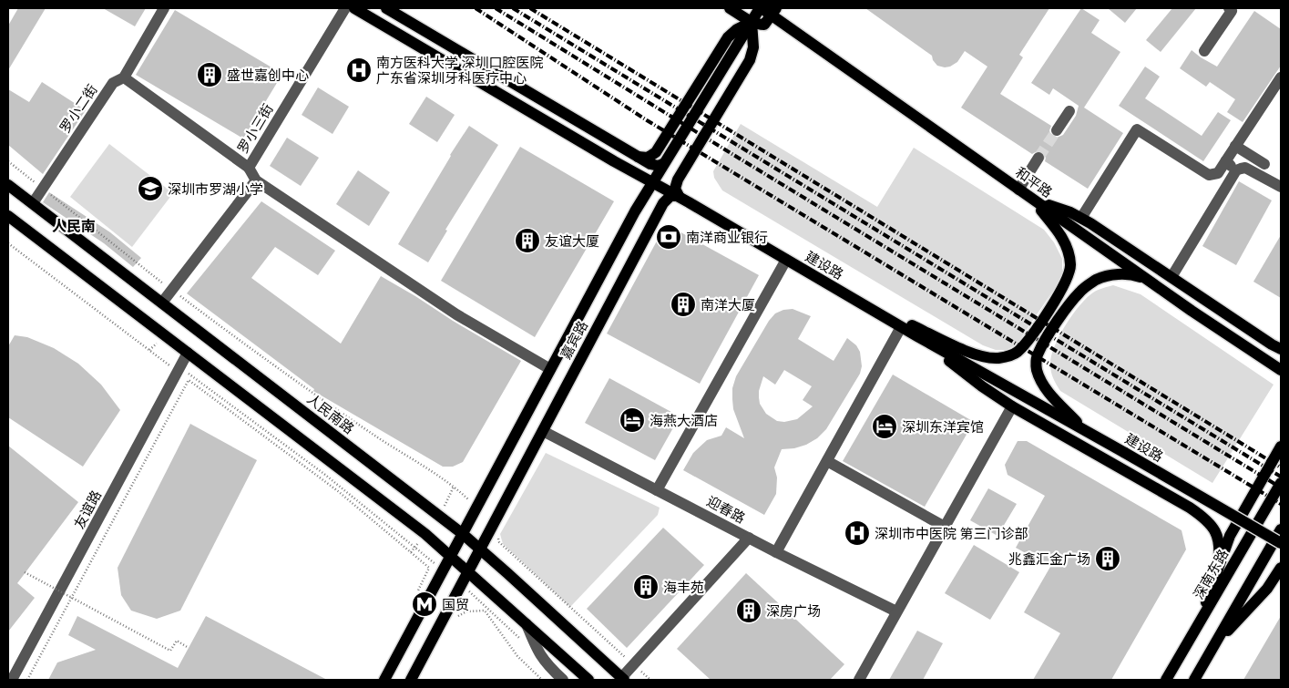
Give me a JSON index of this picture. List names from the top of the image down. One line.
{"streets":{"main road":["和平路","建设路","嘉宾路","人民南路","深南东路"],"street":["罗小二街","罗小三街","友谊路","迎春路"]},"crossings":[["罗小二街","人民南路"],["和平路","嘉宾路"],["建设路","嘉宾路"],["嘉宾路","人民南路"],["嘉宾路","迎春路"]],"districts":["人民南"],"places":{"hospital":["南方医科大学 深圳口腔医院 广东省深圳牙科医疗中心","深圳市中医院 第三门诊部"],"building":["盛世嘉创中心","友谊大厦","南洋大厦","兆鑫汇金广场","海丰苑","深房广场"],"school or university":["深圳市罗湖小学"],"bank":["南洋商业银行"],"hotel":["海燕大酒店","深圳东洋宾馆"],"metro station":["国贸"]}}
